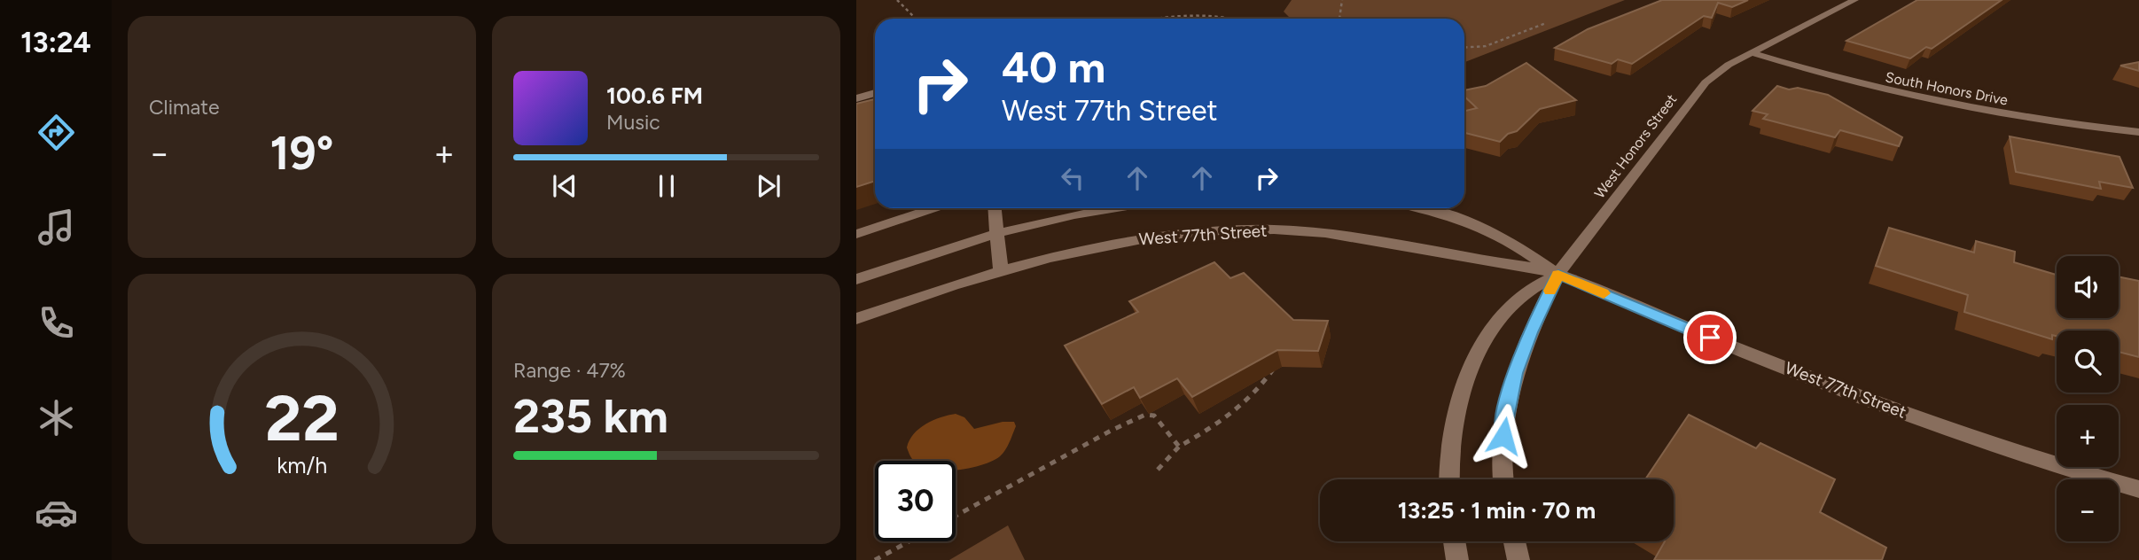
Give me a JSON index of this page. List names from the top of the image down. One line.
{"streets":{"street":["South Honors Drive","West Honors Street","West 77th Street"]},"crossings":[["South Honors Drive","West Honors Street"],["West Honors Street","West 77th Street"]],"page":{"tabs":"13:24","tile":["Climate",["Range · 47%","235 km"]],"turn":["40 m","West 77th Street"],"song":["100.6 FM","Music"],"heat":["−","19°","+"],"map_buttons":["+","−"],"limit":"30","trip":"13:25 · 1 min · 70 m","gauge":["22","km/h"]}}
